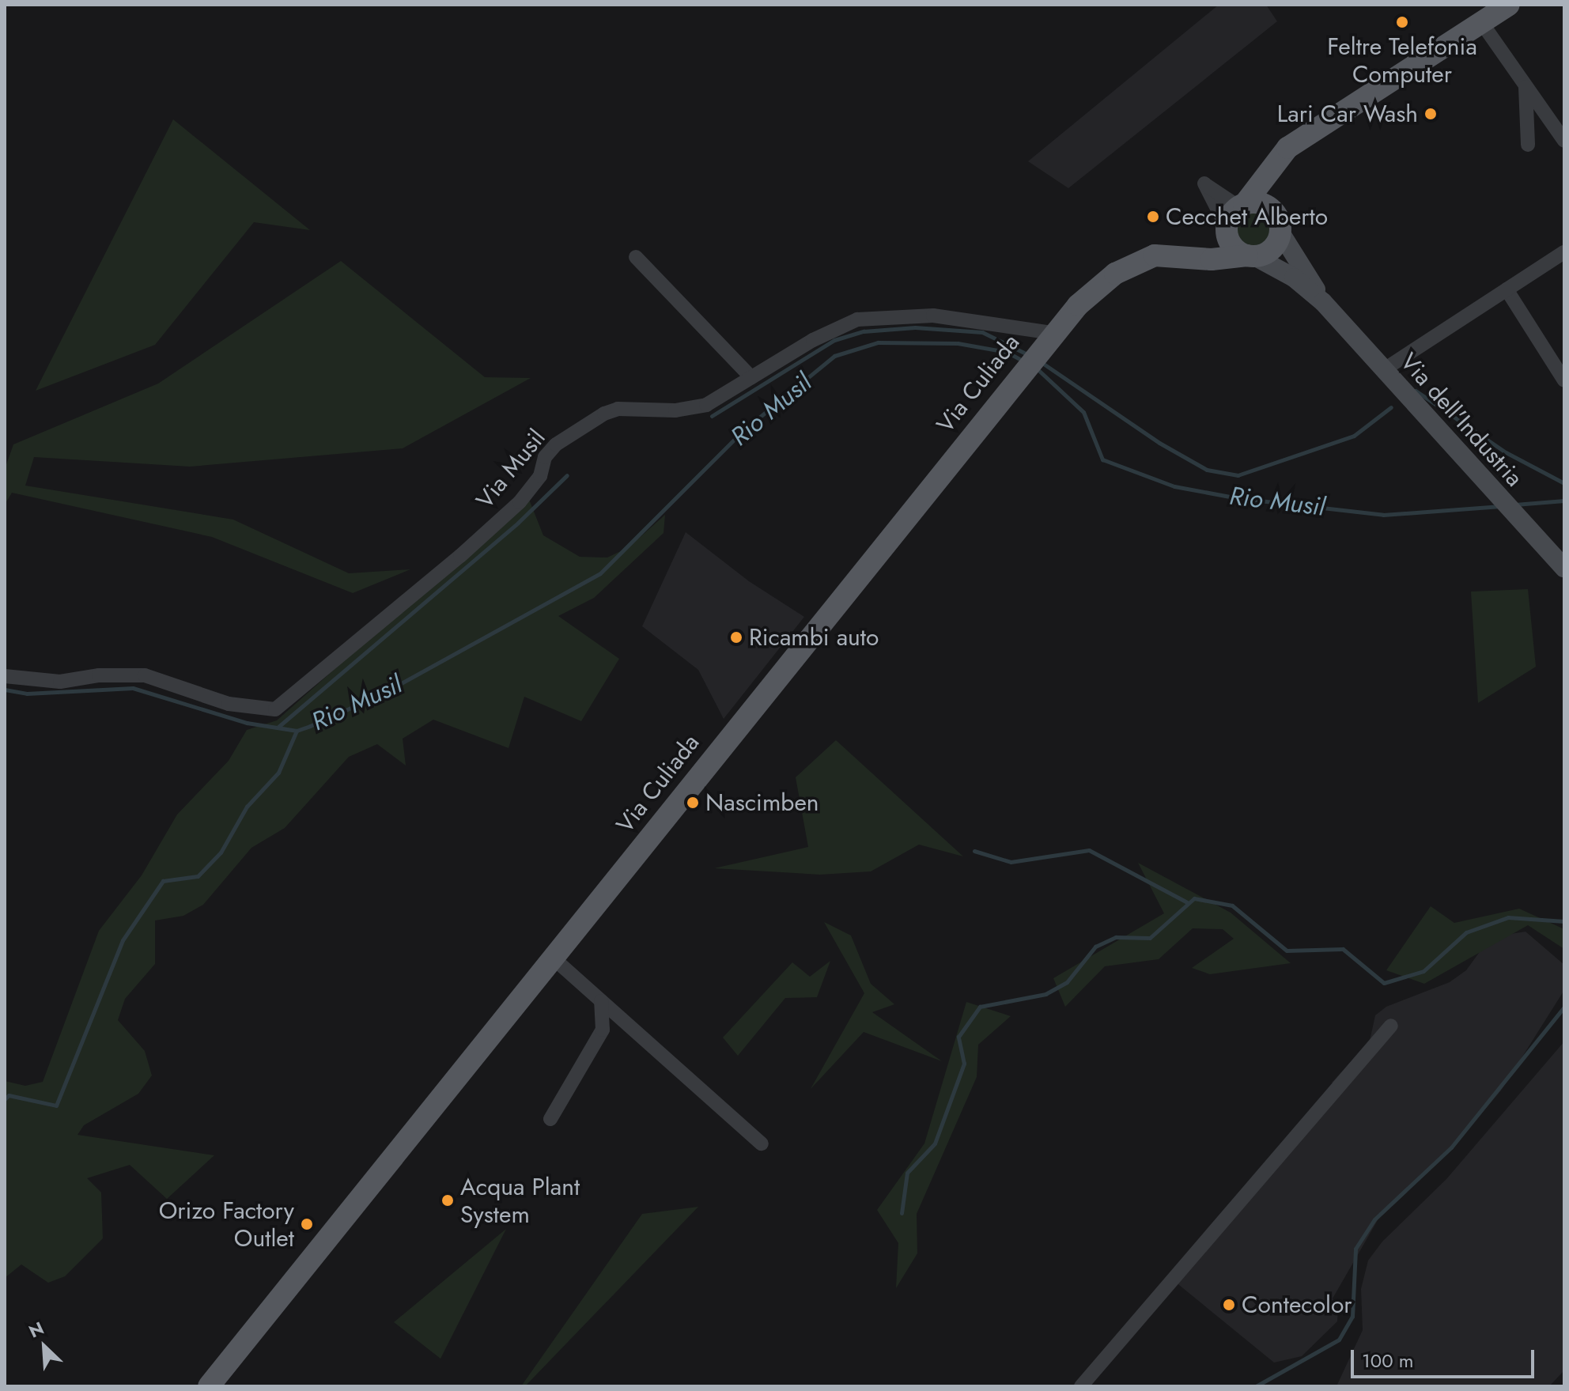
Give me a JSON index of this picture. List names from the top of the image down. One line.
{"streets":{"main road":["Via Culiada"],"street":["Via dell'Industria","Via Musil"]},"crossings":[["Via Culiada","Via dell'Industria"],["Via Culiada","Via Musil"]],"water":["Rio Musil"],"places":["Feltre Telefonia Computer","Lari Car Wash","Cecchet Alberto","Ricambi auto","Nascimben","Acqua Plant System","Orizo Factory Outlet","Contecolor"],"scale_bar":"100 m","north":"top left"}
